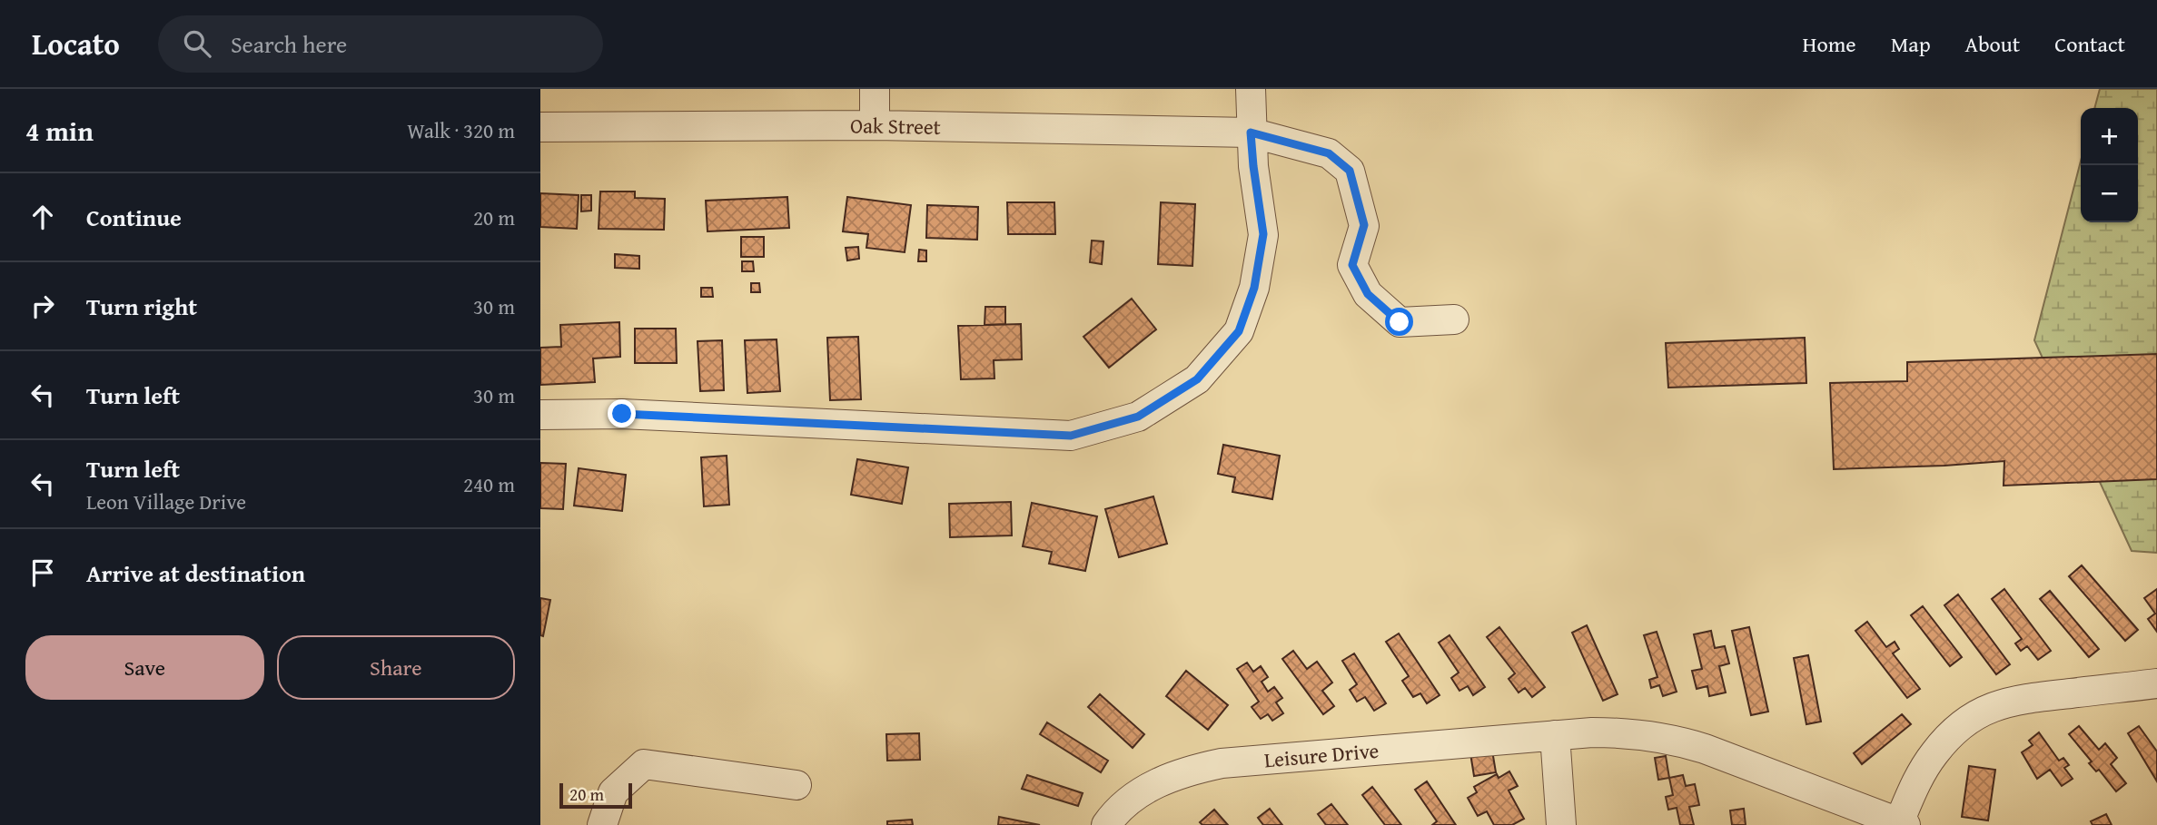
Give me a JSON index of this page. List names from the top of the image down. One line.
{"streets":{"street":["Oak Street","Leisure Drive"]},"scale_bar":"20 m","page":{"header":"Locato","search":"Search here","nav":["Home","Map","About","Contact"],"heading":["4 min","Walk · 320 m"],"map_buttons":["+","−"],"list":[["Continue","20 m"],["Turn right","30 m"],["Turn left","30 m"],["Turn left","Leon Village Drive","240 m"],"Arrive at destination"],"buttons":["Save","Share"],"scale":"20 m"}}
